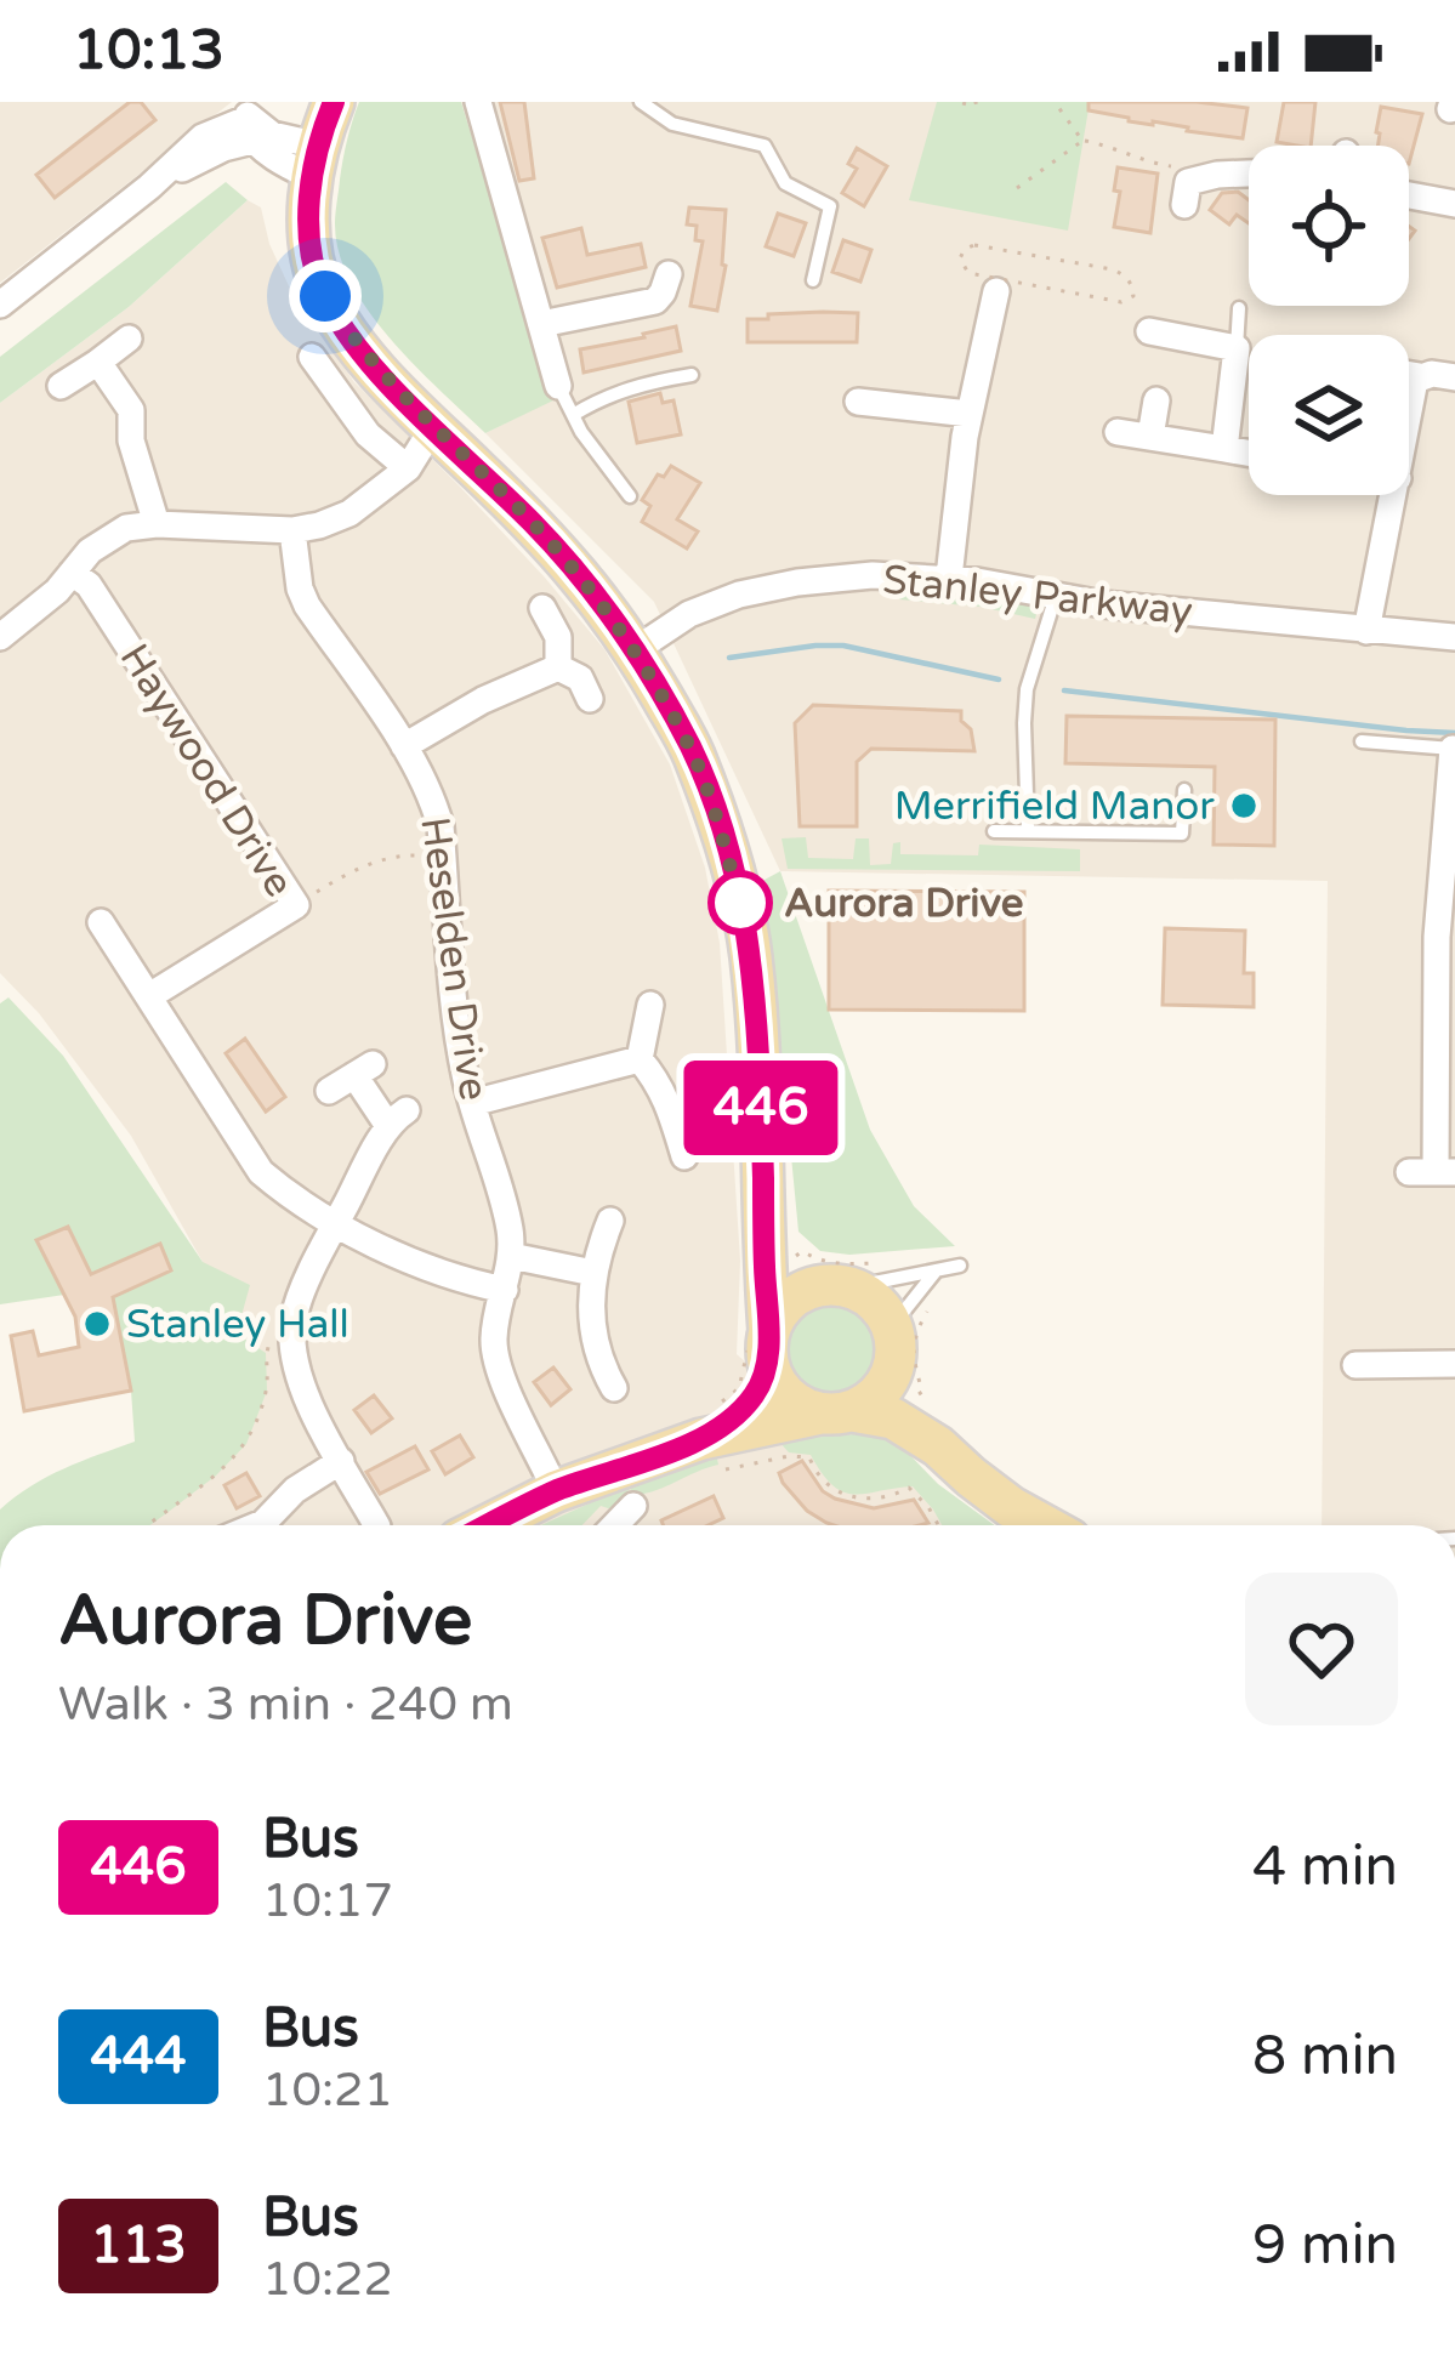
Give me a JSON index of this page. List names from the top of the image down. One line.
{"streets":{"street":["Stanley Parkway","Haywood Drive","Heselden Drive"]},"places":["Merrifield Manor","Aurora Drive","Stanley Hall"],"lines":["bus line 446"],"page":{"status":"10:13","on_map":"446","heading":["Aurora Drive","Walk · 3 min · 240 m"],"list":[{"mark":"446","name":"Bus","note":"10:17","value":"4 min"},{"mark":"444","name":"Bus","note":"10:21","value":"8 min"},{"mark":"113","name":"Bus","note":"10:22","value":"9 min"}]}}
